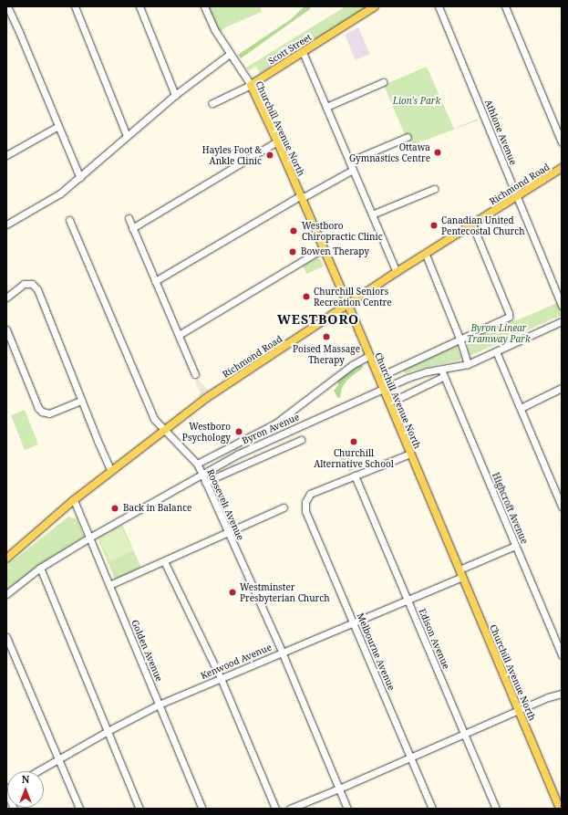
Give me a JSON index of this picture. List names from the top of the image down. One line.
{"streets":{"main road":["Scott Street","Churchill Avenue North","Richmond Road"],"street":["Athlone Avenue","Byron Avenue","Roosevelt Avenue","Highcroft Avenue","Edison Avenue","Golden Avenue","Melbourne Avenue","Kenwood Avenue"]},"crossings":[["Scott Street","Churchill Avenue North"],["Churchill Avenue North","Richmond Road"],["Churchill Avenue North","Byron Avenue"],["Churchill Avenue North","Kenwood Avenue"],["Athlone Avenue","Richmond Road"],["Richmond Road","Roosevelt Avenue"],["Richmond Road","Golden Avenue"],["Byron Avenue","Roosevelt Avenue"],["Byron Avenue","Highcroft Avenue"],["Byron Avenue","Golden Avenue"],["Roosevelt Avenue","Kenwood Avenue"],["Highcroft Avenue","Kenwood Avenue"],["Edison Avenue","Melbourne Avenue"],["Edison Avenue","Kenwood Avenue"],["Golden Avenue","Kenwood Avenue"],["Melbourne Avenue","Kenwood Avenue"]],"districts":["WESTBORO"],"parks":["Lion's Park","Byron Linear Tramway Park"],"places":["Ottawa Gymnastics Centre","Hayles Foot & Ankle Clinic","Canadian United Pentecostal Church","Westboro Chiropractic Clinic","Bowen Therapy","Churchill Seniors Recreation Centre","Poised Massage Therapy","Westboro Psychology","Churchill Alternative School","Back in Balance","Westminster Presbyterian Church"],"north":"top"}
